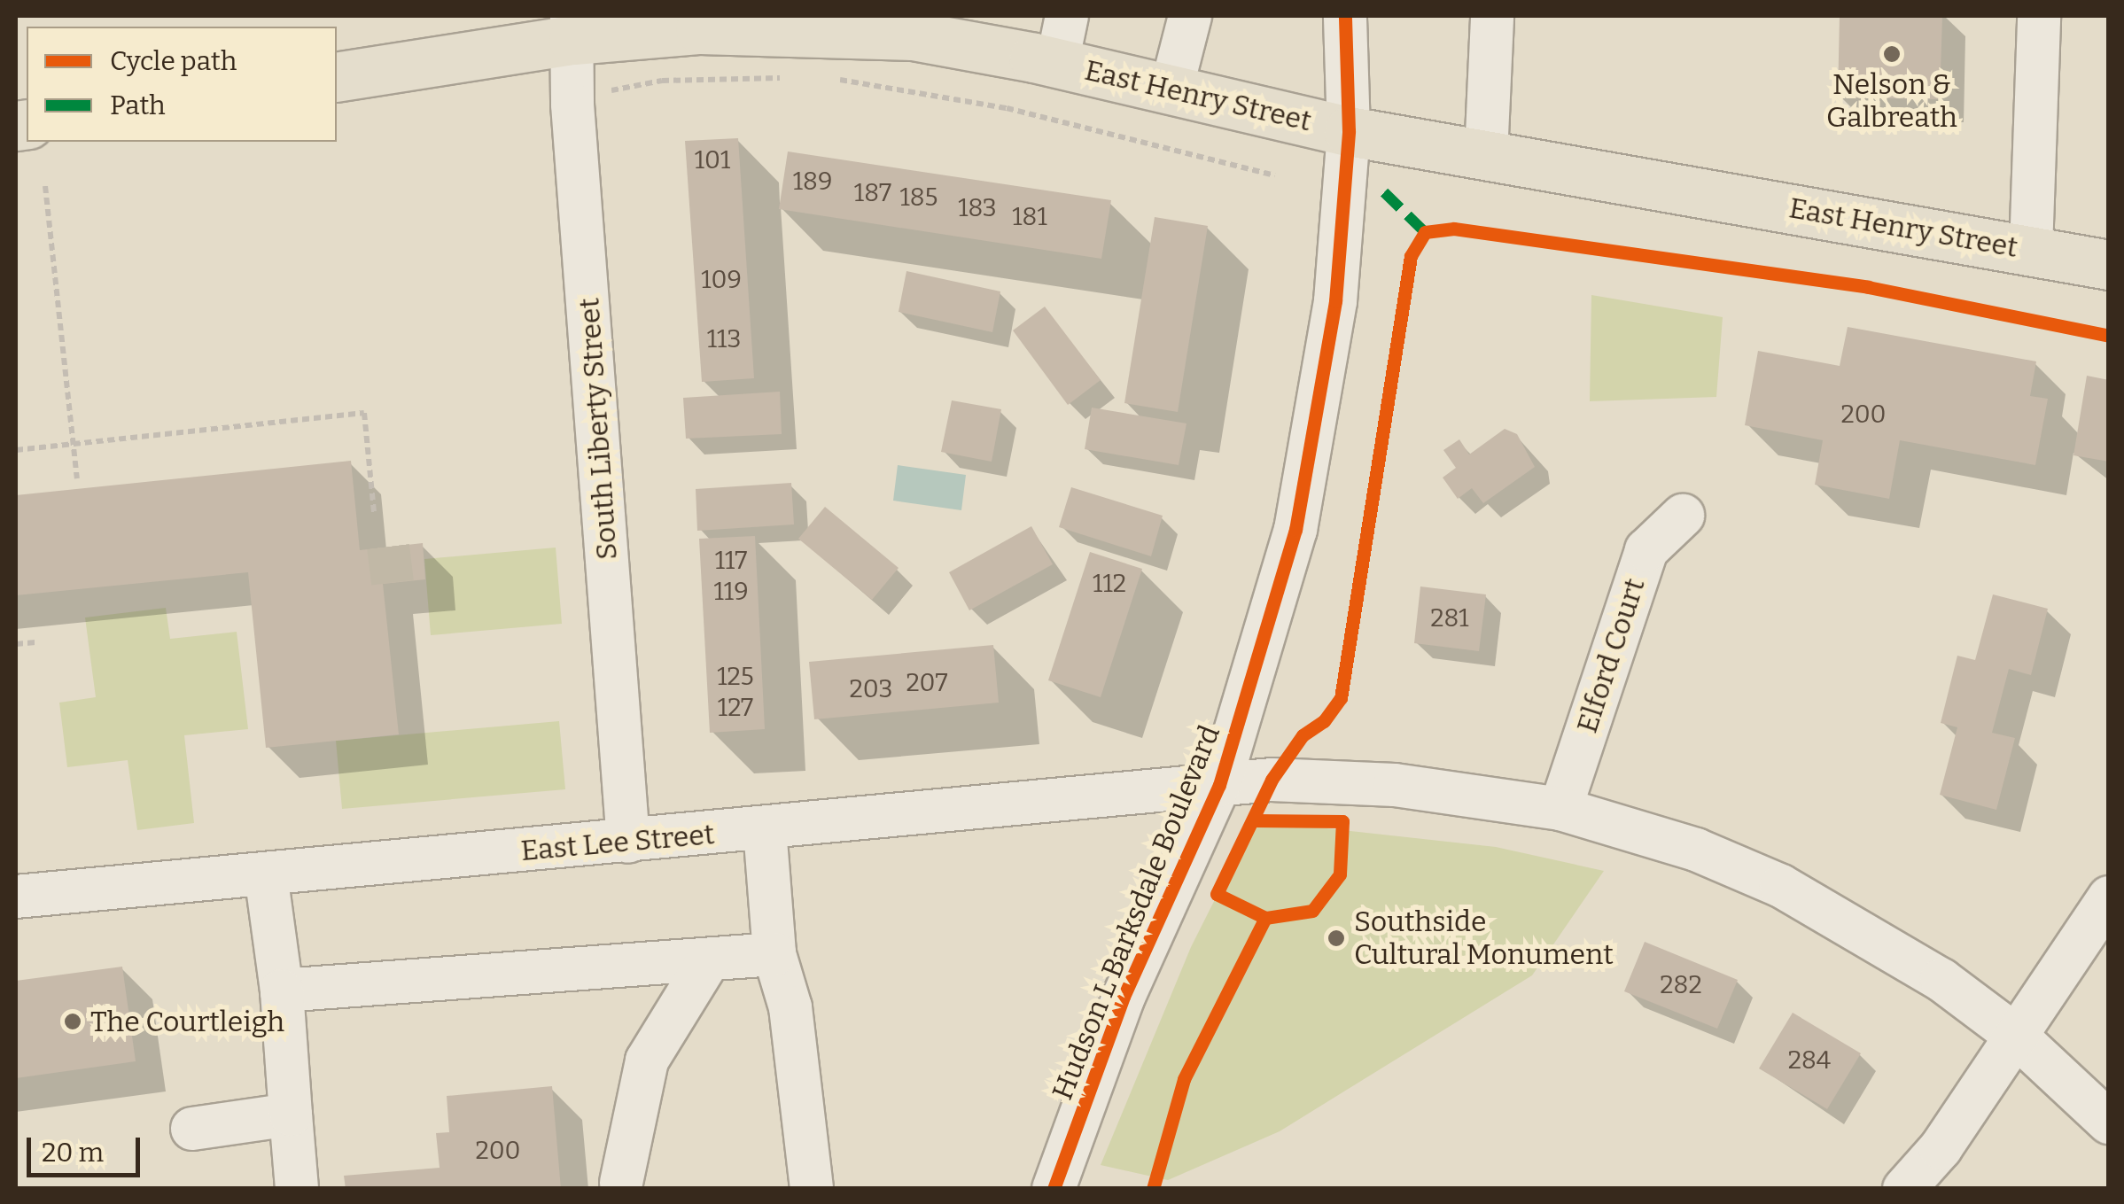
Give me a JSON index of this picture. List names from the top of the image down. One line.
{"streets":{"main road":["East Henry Street"],"street":["South Liberty Street","Elford Court","East Lee Street","Hudson L Barksdale Boulevard"]},"crossings":[["East Henry Street","South Liberty Street"],["East Henry Street","Hudson L Barksdale Boulevard"],["South Liberty Street","East Lee Street"],["Elford Court","East Lee Street"],["East Lee Street","Hudson L Barksdale Boulevard"]],"places":["Nelson & Galbreath","Southside Cultural Monument","The Courtleigh"],"house_numbers":["101","189","187","185","183","181","109","113","200","117","112","119","281","125","207","203","127","282","284","200"],"legend":["Cycle path","Path"],"scale_bar":"20 m"}
